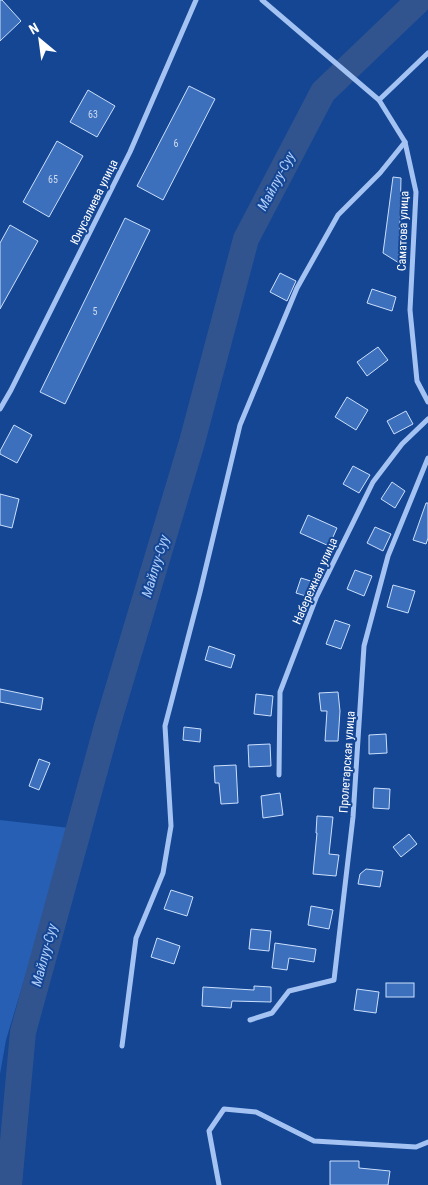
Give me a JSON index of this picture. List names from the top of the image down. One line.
{"streets":{"street":["Юнусалиева улица","Саматова улица","Набережная улица","Пролетарская улица"]},"water":["Майлуу-Суу"],"house_numbers":["63","6","65","5"],"north":"top left"}
